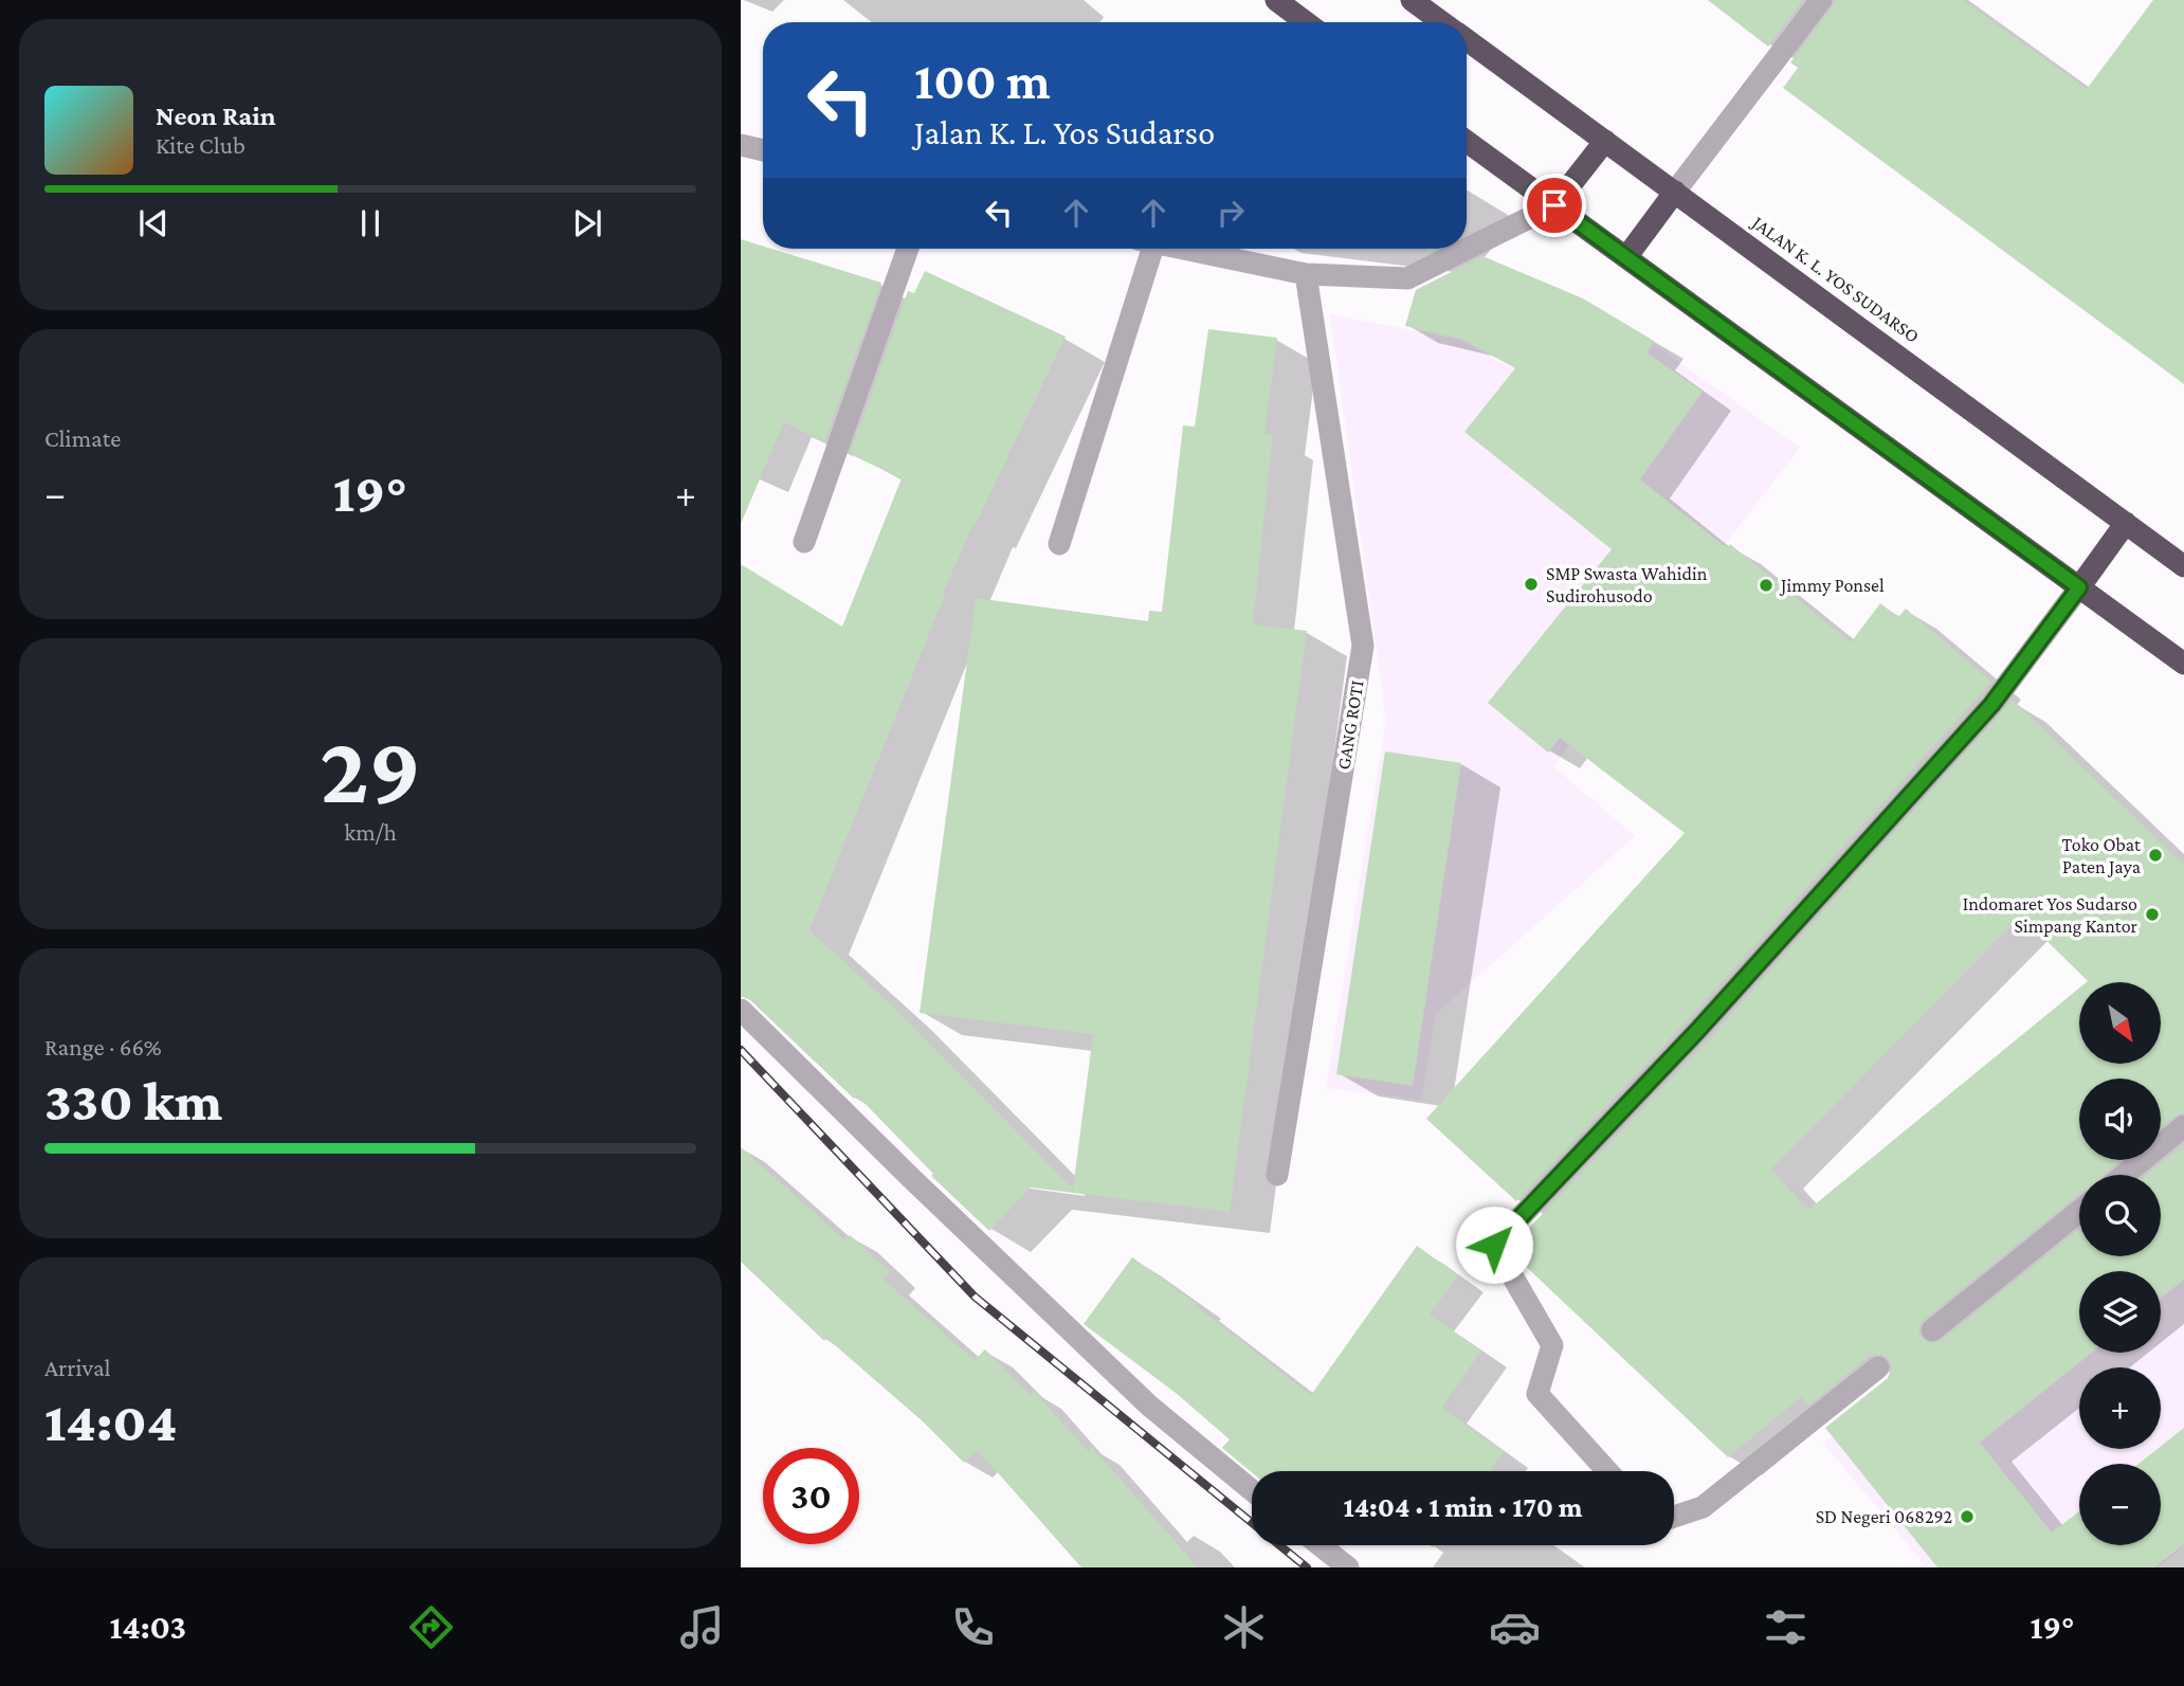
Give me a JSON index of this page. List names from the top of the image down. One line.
{"streets":{"highway":["JALAN K. L. YOS SUDARSO"],"street":["GANG ROTI"]},"places":["SMP Swasta Wahidin Sudirohusodo","Jimmy Ponsel","Toko Obat Paten Jaya","Indomaret Yos Sudarso Simpang Kantor","SD Negeri 068292"],"north":"bottom right","page":{"turn":["100 m","Jalan K. L. Yos Sudarso"],"song":["Neon Rain","Kite Club"],"tile":["Climate",["29","km/h"],["Range · 66%","330 km"],["Arrival","14:04"]],"heat":["−","19°","+"],"map_buttons":["+","−"],"limit":"30","trip":"14:04 · 1 min · 170 m","tabs":["14:03","19°"]}}
